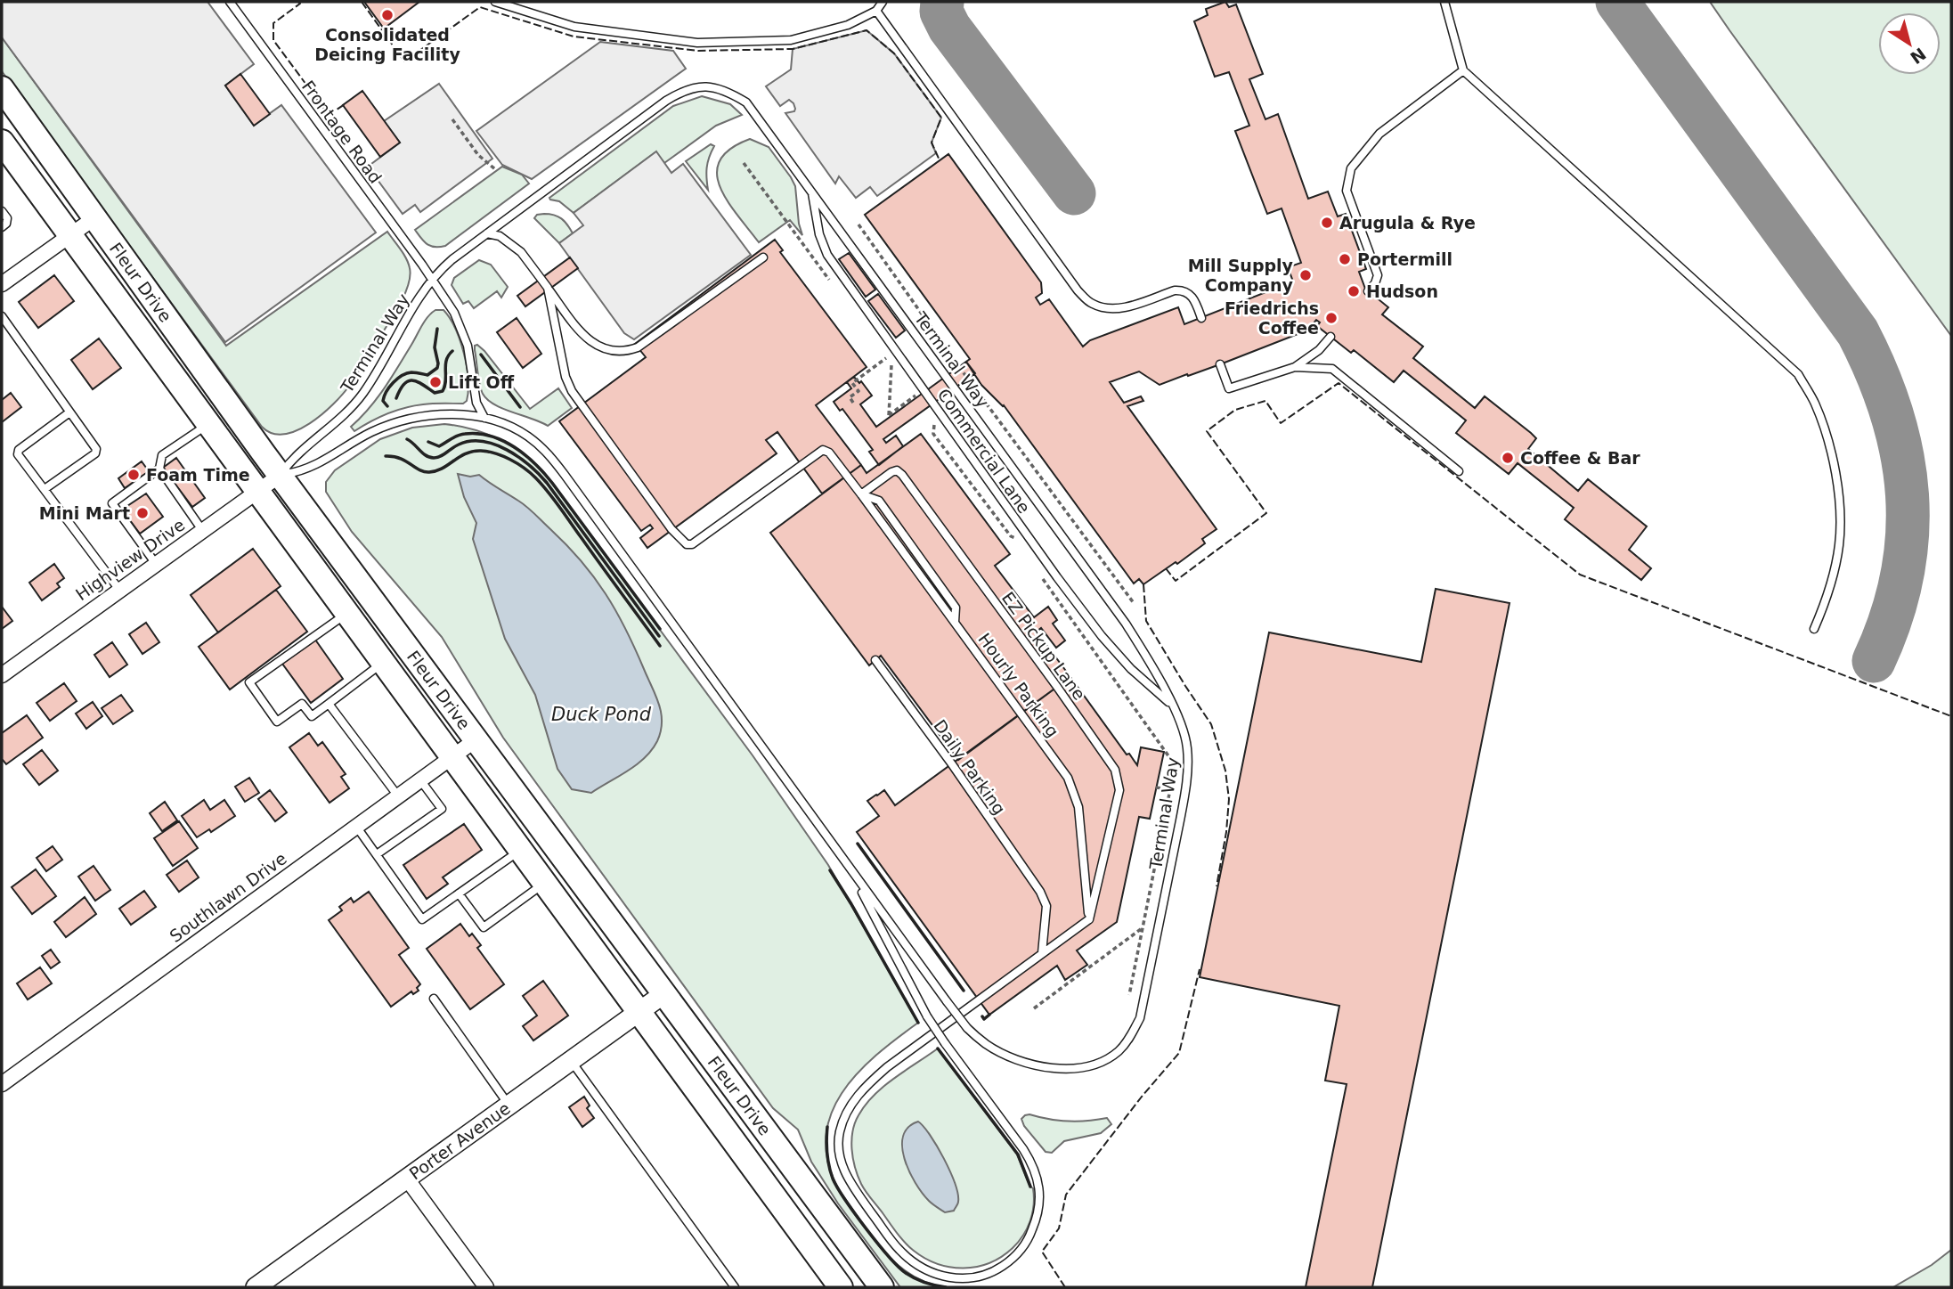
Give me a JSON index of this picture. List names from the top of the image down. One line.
{"streets":{"main road":["Fleur Drive"],"street":["Highview Drive","Southlawn Drive","Porter Avenue"],"lane":["Frontage Road","Terminal Way","Commercial Lane","EZ Pickup Lane","Hourly Parking","Daily Parking"]},"crossings":[["Frontage Road","Terminal Way"],["Fleur Drive","Terminal Way"],["Fleur Drive","Highview Drive"],["Fleur Drive","Southlawn Drive"],["Fleur Drive","Porter Avenue"],["Terminal Way","Commercial Lane"],["Terminal Way","Highview Drive"],["EZ Pickup Lane","Hourly Parking"]],"water":["Duck Pond"],"places":["Consolidated Deicing Facility","Arugula & Rye","Portermill","Mill Supply Company","Hudson","Friedrichs Coffee","Lift Off","Coffee & Bar","Foam Time","Mini Mart"],"north":"bottom right"}
